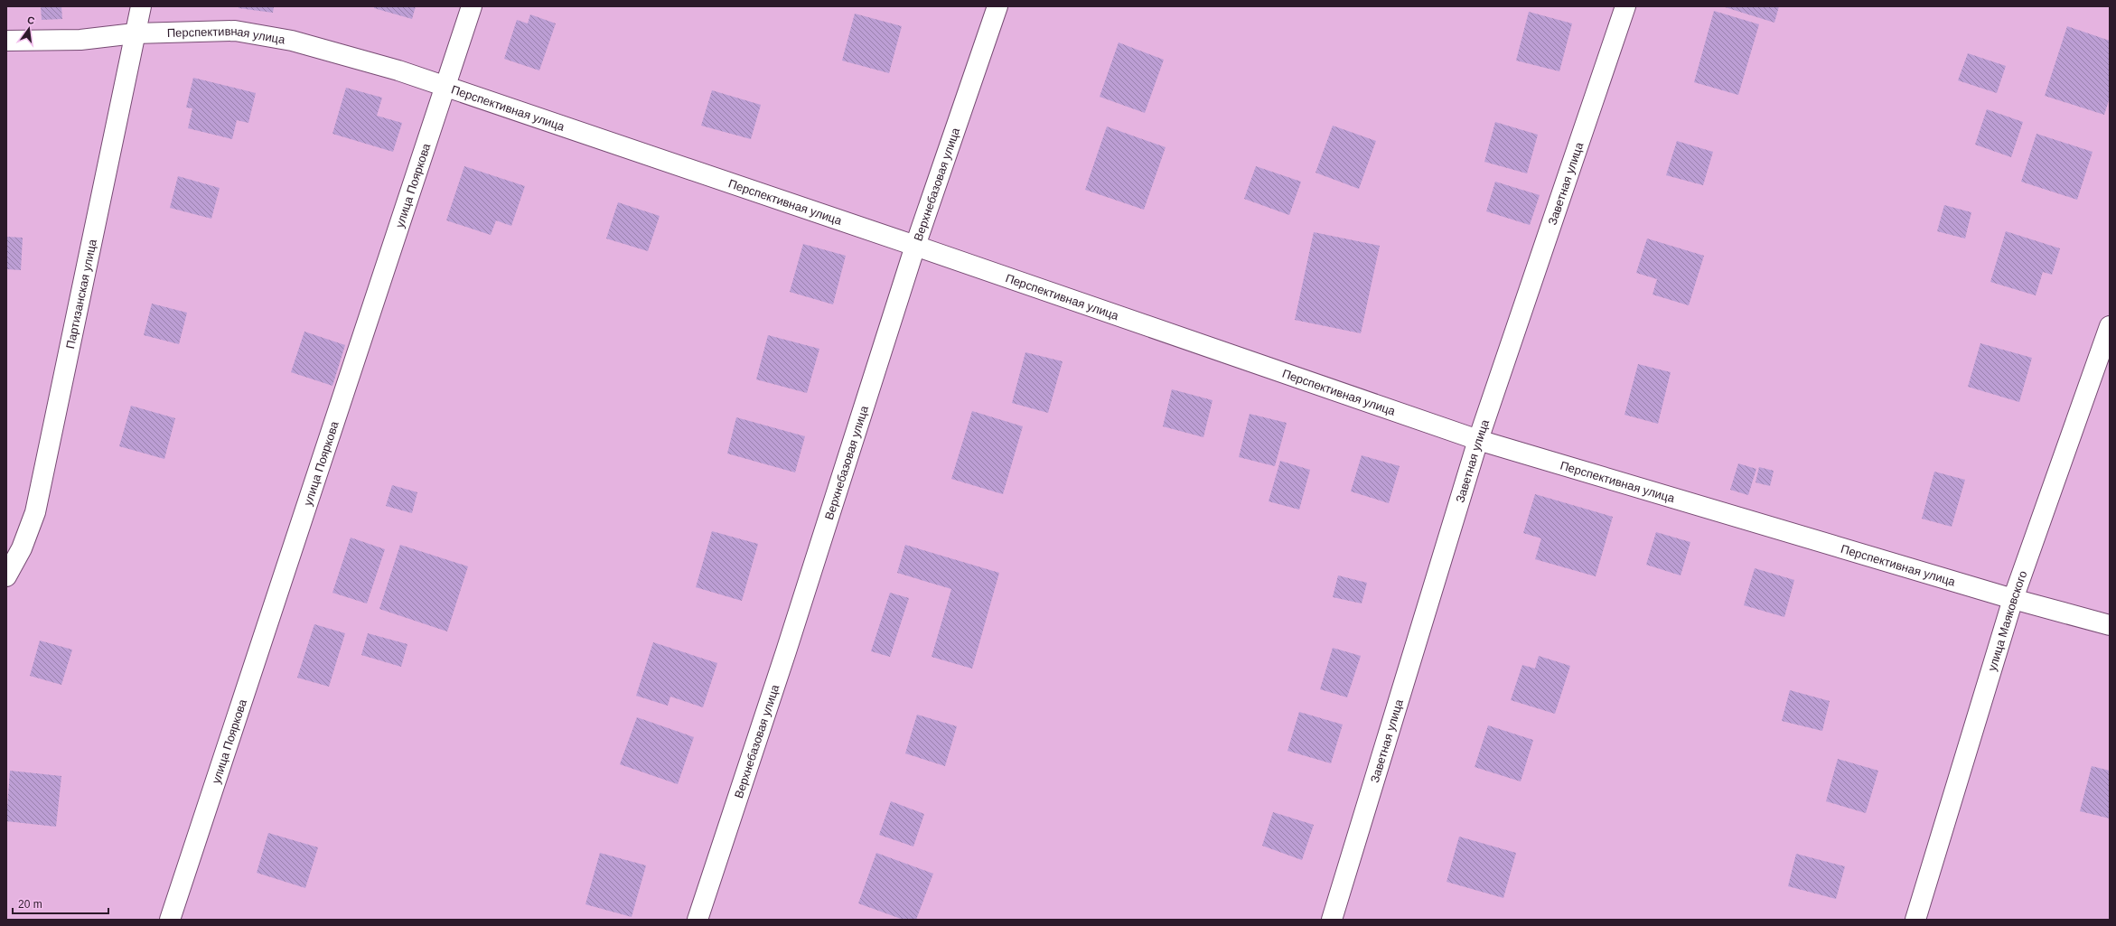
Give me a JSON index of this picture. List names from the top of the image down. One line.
{"streets":{"street":["Перспективная улица","Заветная улица","Верхнебазовая улица","улица Пояркова","Партизанская улица","улица Маяковского"]},"crossings":[["Перспективная улица","Заветная улица"],["Перспективная улица","Верхнебазовая улица"],["Перспективная улица","улица Пояркова"],["Перспективная улица","Партизанская улица"],["Перспективная улица","улица Маяковского"]],"scale_bar":"20 m","north":"top"}
